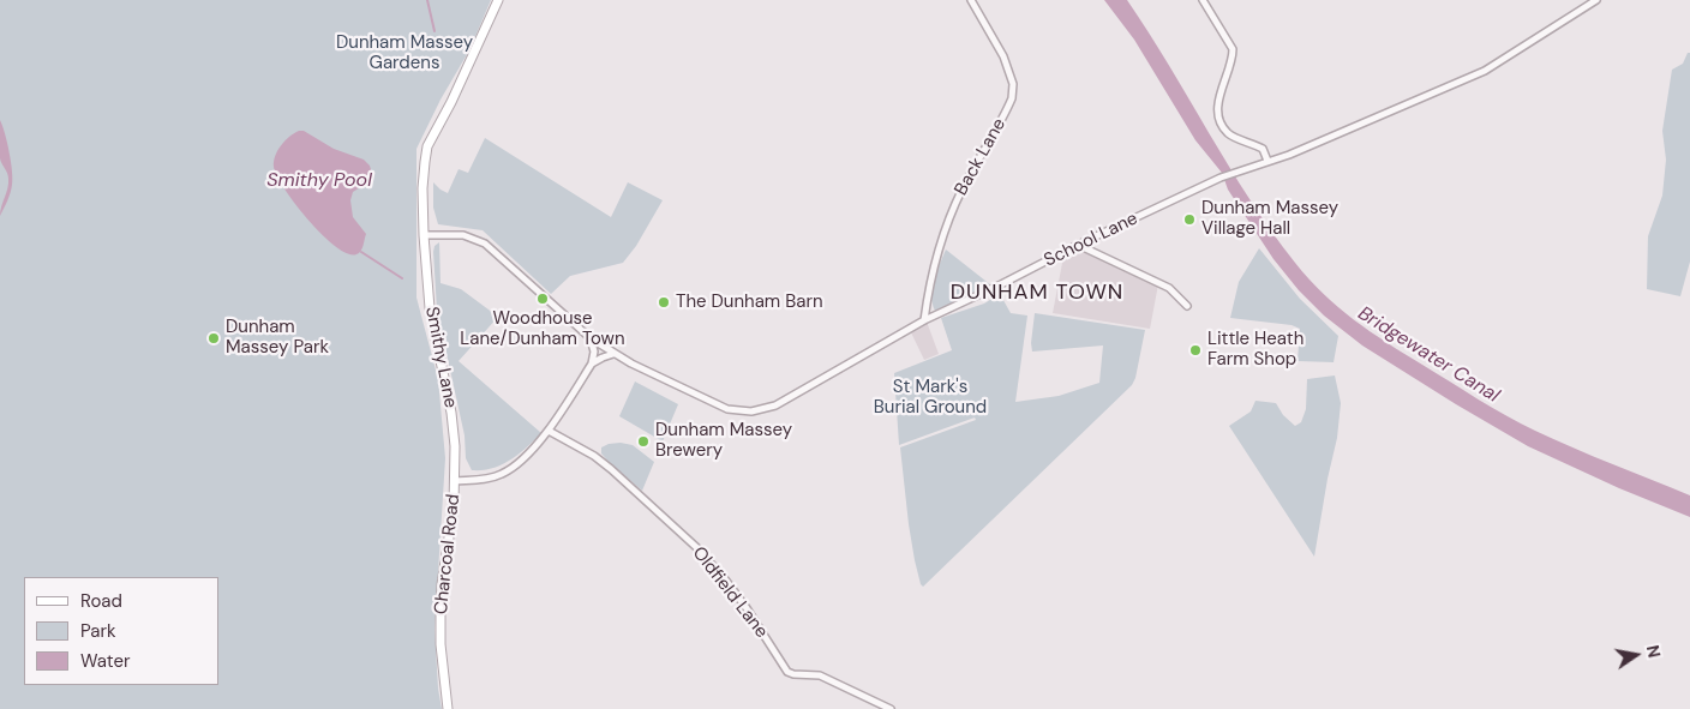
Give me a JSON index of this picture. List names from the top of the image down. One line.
{"streets":{"main road":["Smithy Lane","Charcoal Road"],"street":["Back Lane","School Lane","Oldfield Lane"]},"crossings":[["Back Lane","School Lane"],["School Lane","Smithy Lane"],["Smithy Lane","Charcoal Road"],["Charcoal Road","Oldfield Lane"]],"districts":["DUNHAM TOWN"],"water":["Smithy Pool","Bridgewater Canal"],"parks":["Dunham Massey Gardens","St Mark's Burial Ground"],"places":["Dunham Massey Village Hall","Woodhouse Lane/Dunham Town","The Dunham Barn","Dunham Massey Park","Little Heath Farm Shop","Dunham Massey Brewery"],"legend":["Road","Park","Water"],"north":"right"}
